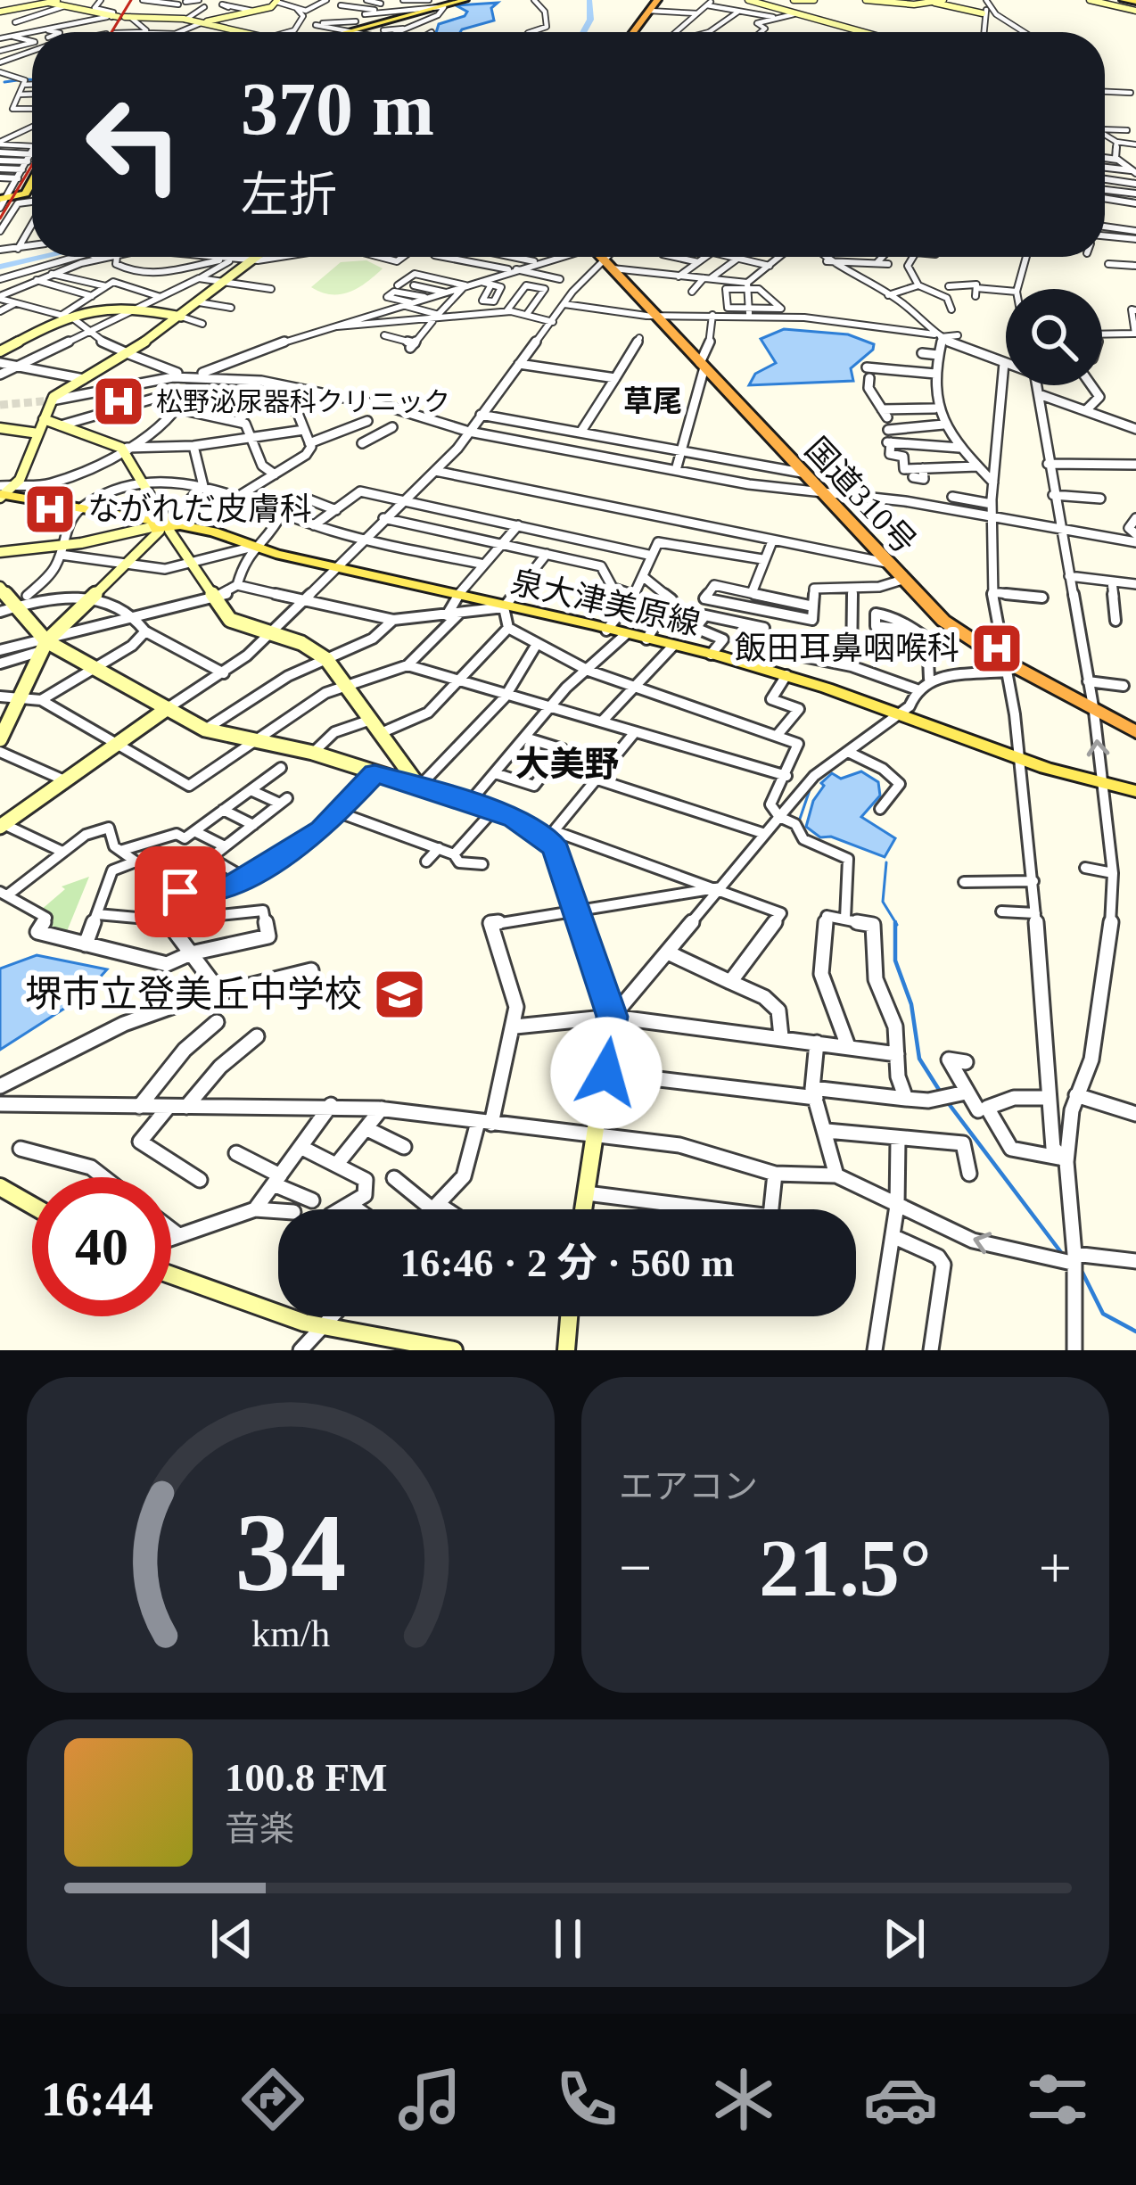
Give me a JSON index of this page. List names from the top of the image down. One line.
{"streets":{"highway":["国道310号"],"main road":["泉大津美原線"]},"districts":["草尾","大美野"],"places":{"hospital":["松野泌尿器科クリニック","ながれだ皮膚科","飯田耳鼻咽喉科"],"school or university":["堺市立登美丘中学校"]},"page":{"turn":["370 m","左折"],"limit":"40","trip":"16:46 · 2 分 · 560 m","tile":"エアコン","heat":["−","21.5°","+"],"song":["100.8 FM","音楽"],"tabs":"16:44","gauge":["34","km/h"]}}
